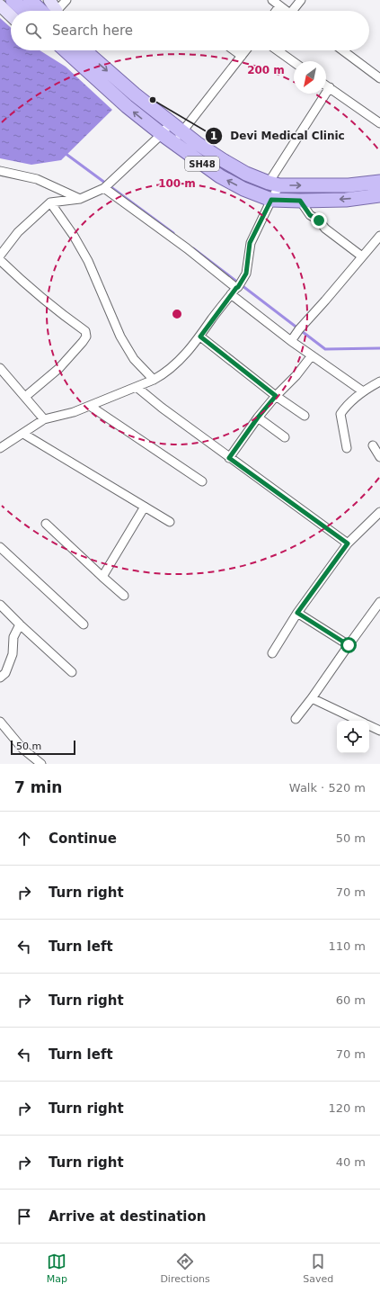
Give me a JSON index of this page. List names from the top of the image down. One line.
{"streets":{"main road":["SH48"]},"places":["Devi Medical Clinic"],"scale_bar":"50 m","north":"bottom left","page":{"search":"Search here","scale":"50 m","heading":["7 min","Walk · 520 m"],"list":[["Continue","50 m"],["Turn right","70 m"],["Turn left","110 m"],["Turn right","60 m"],["Turn left","70 m"],["Turn right","120 m"],["Turn right","40 m"],"Arrive at destination"],"nav":["Map","Directions","Saved"]},"rings":["200 m","100 m"]}
